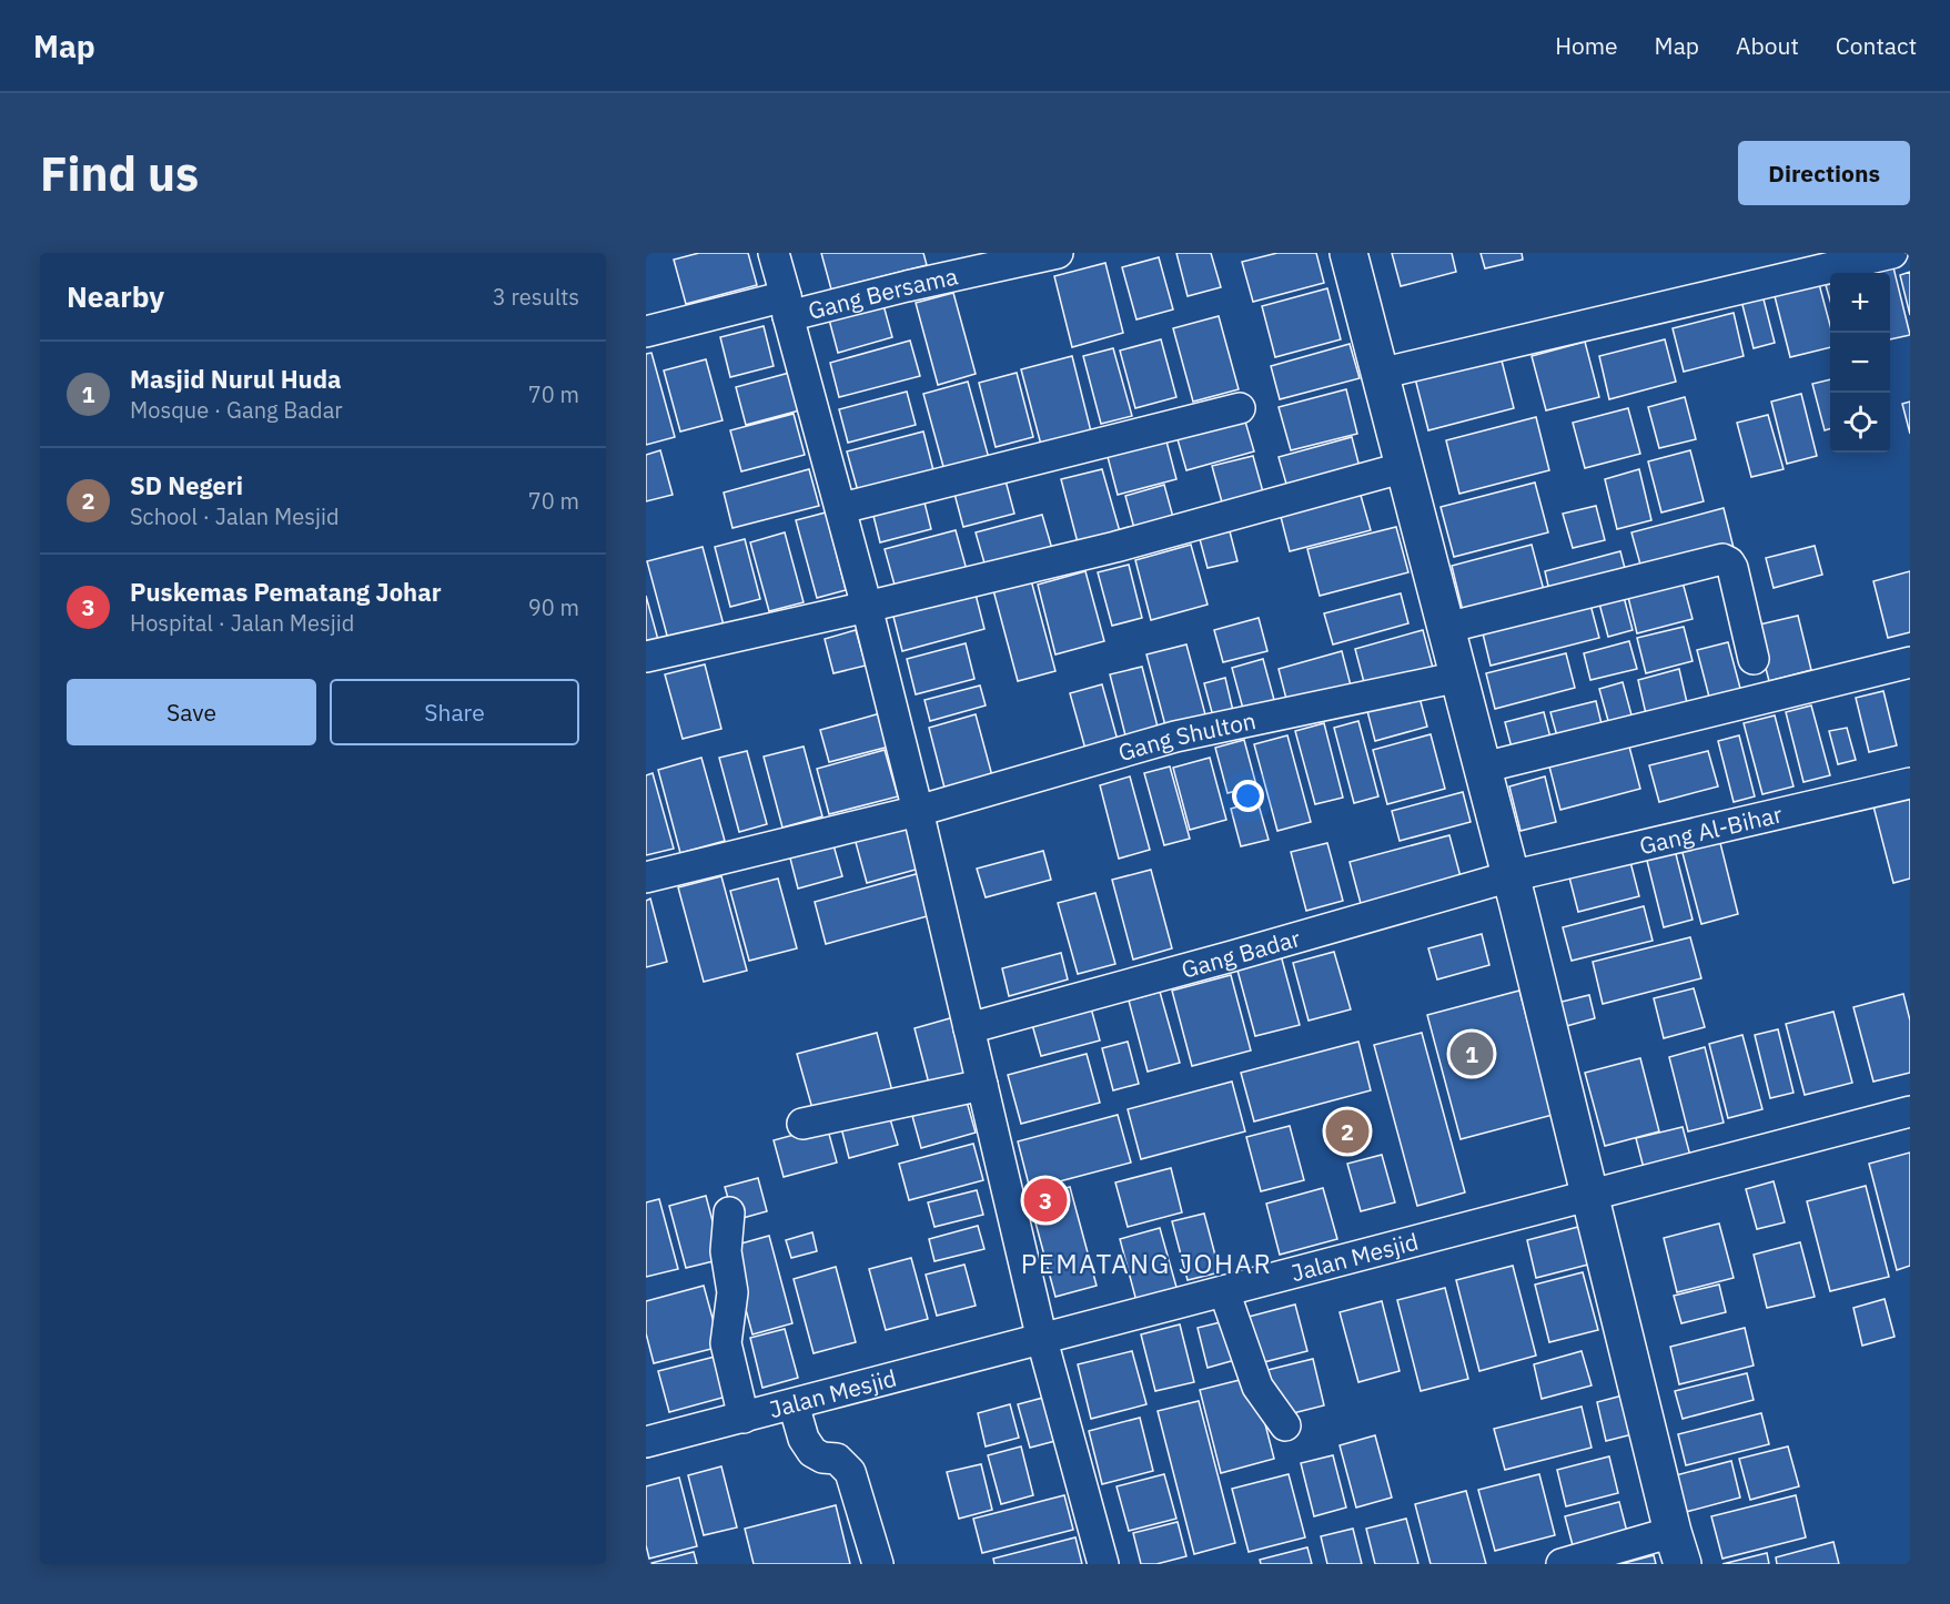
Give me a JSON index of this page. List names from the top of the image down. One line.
{"streets":{"street":["Gang Bersama","Gang Shulton","Gang Al-Bihar","Gang Badar","Jalan Mesjid"]},"crossings":[["Gang Al-Bihar","Gang Badar"]],"districts":["PEMATANG JOHAR"],"page":{"header":"Map","nav":["Home","Map","About","Contact"],"buttons":["Directions",["Save","Share"]],"title":"Find us","heading":["Nearby","3 results"],"map_buttons":["+","−"],"list":[{"mark":"1","name":"Masjid Nurul Huda","note":"Mosque · Gang Badar","value":"70 m"},{"mark":"2","name":"SD Negeri","note":"School · Jalan Mesjid","value":"70 m"},{"mark":"3","name":"Puskemas Pematang Johar","note":"Hospital · Jalan Mesjid","value":"90 m"}],"pins":["1","2","3"]}}
